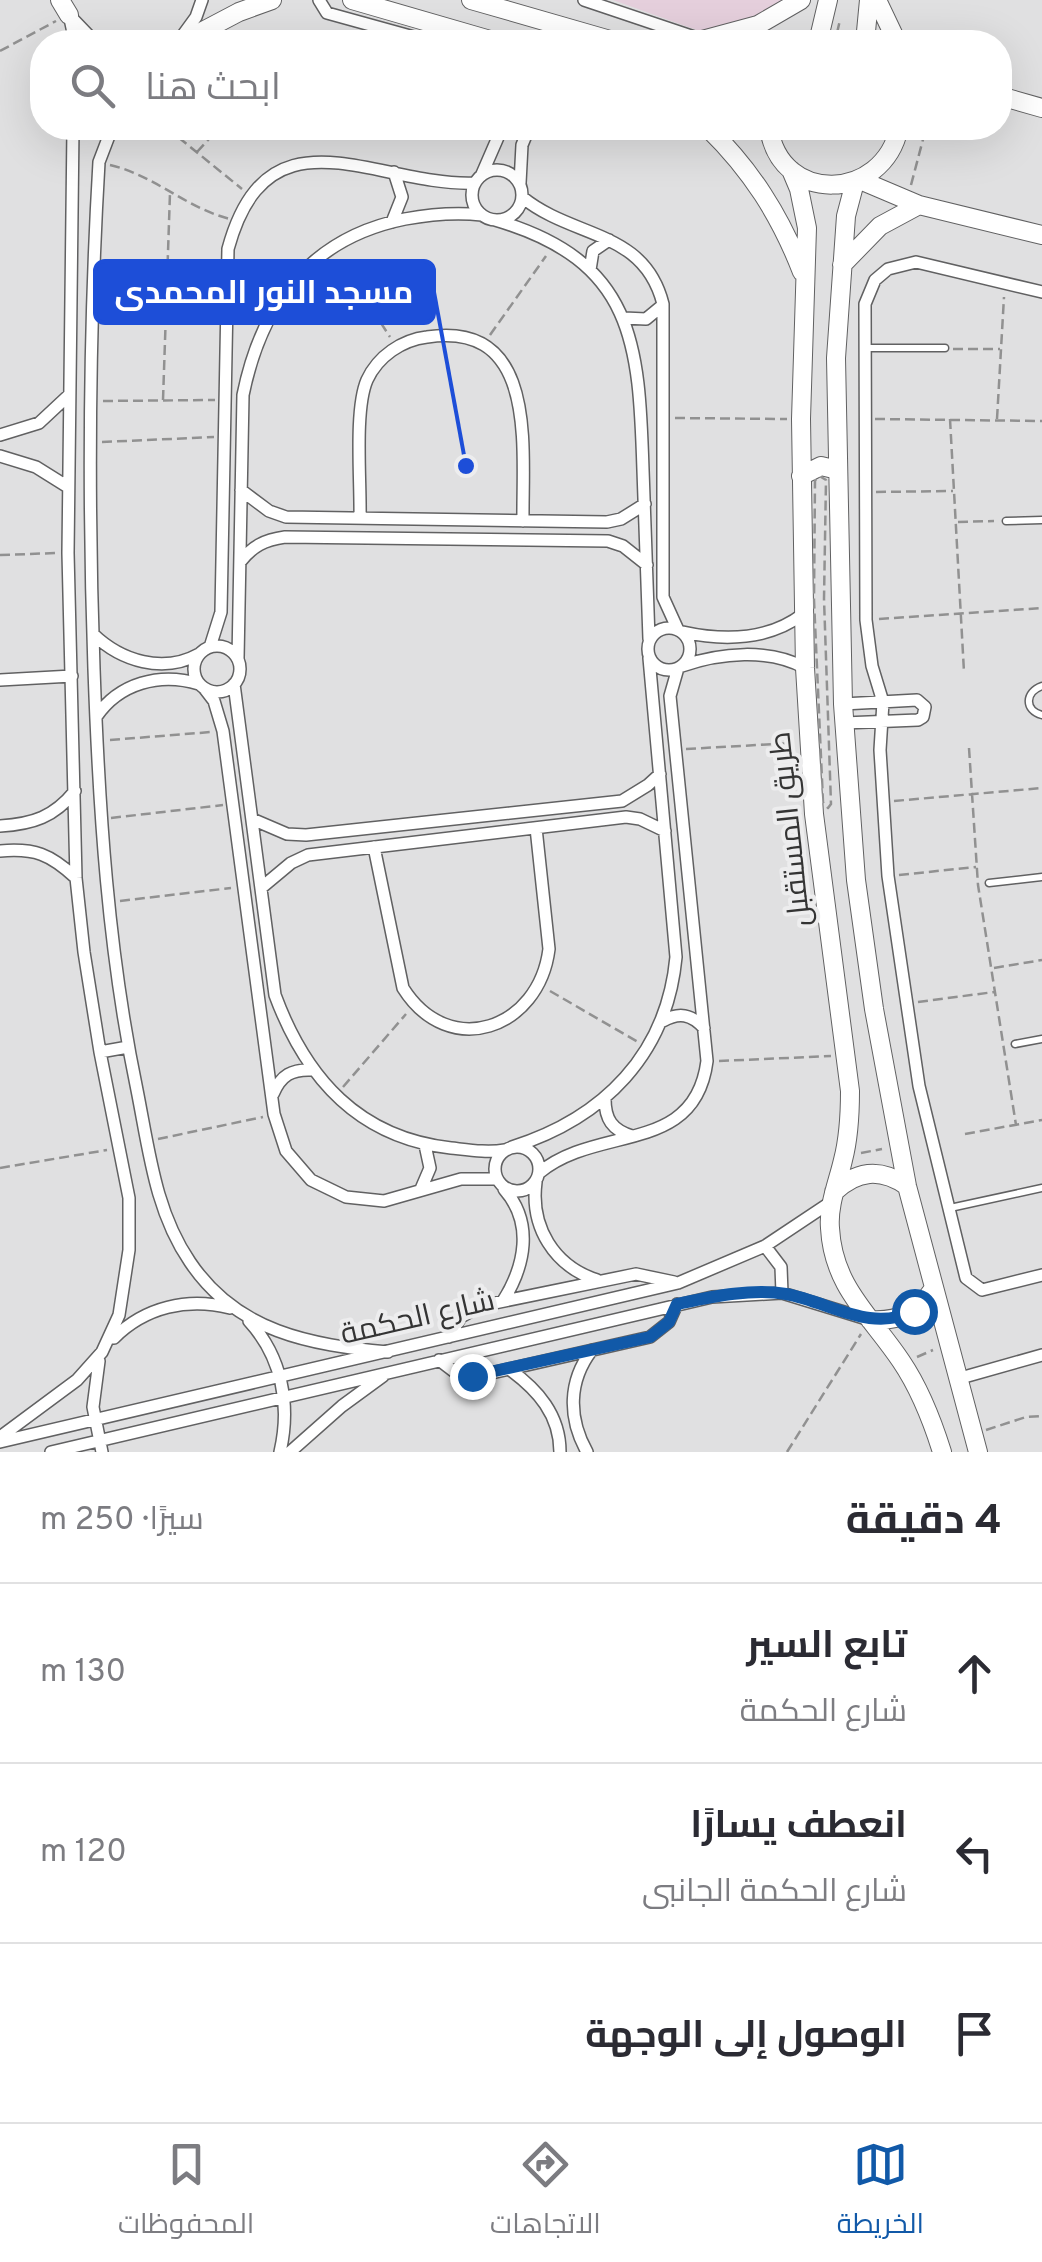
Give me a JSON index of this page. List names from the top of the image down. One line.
{"streets":{"main road":["طريق المستقبل"],"street":["شارع الحكمة"]},"crossings":[["طريق المستقبل","شارع الحكمة"]],"places":["مسجد النور المحمدى"],"page":{"search":"ابحث هنا","heading":["4 دقيقة","سيرًا · 250 m"],"list":[["تابع السير","شارع الحكمة","130 m"],["انعطف يسارًا","شارع الحكمة الجانبى","120 m"],"الوصول إلى الوجهة"],"nav":["الخريطة","الاتجاهات","المحفوظات"]}}
